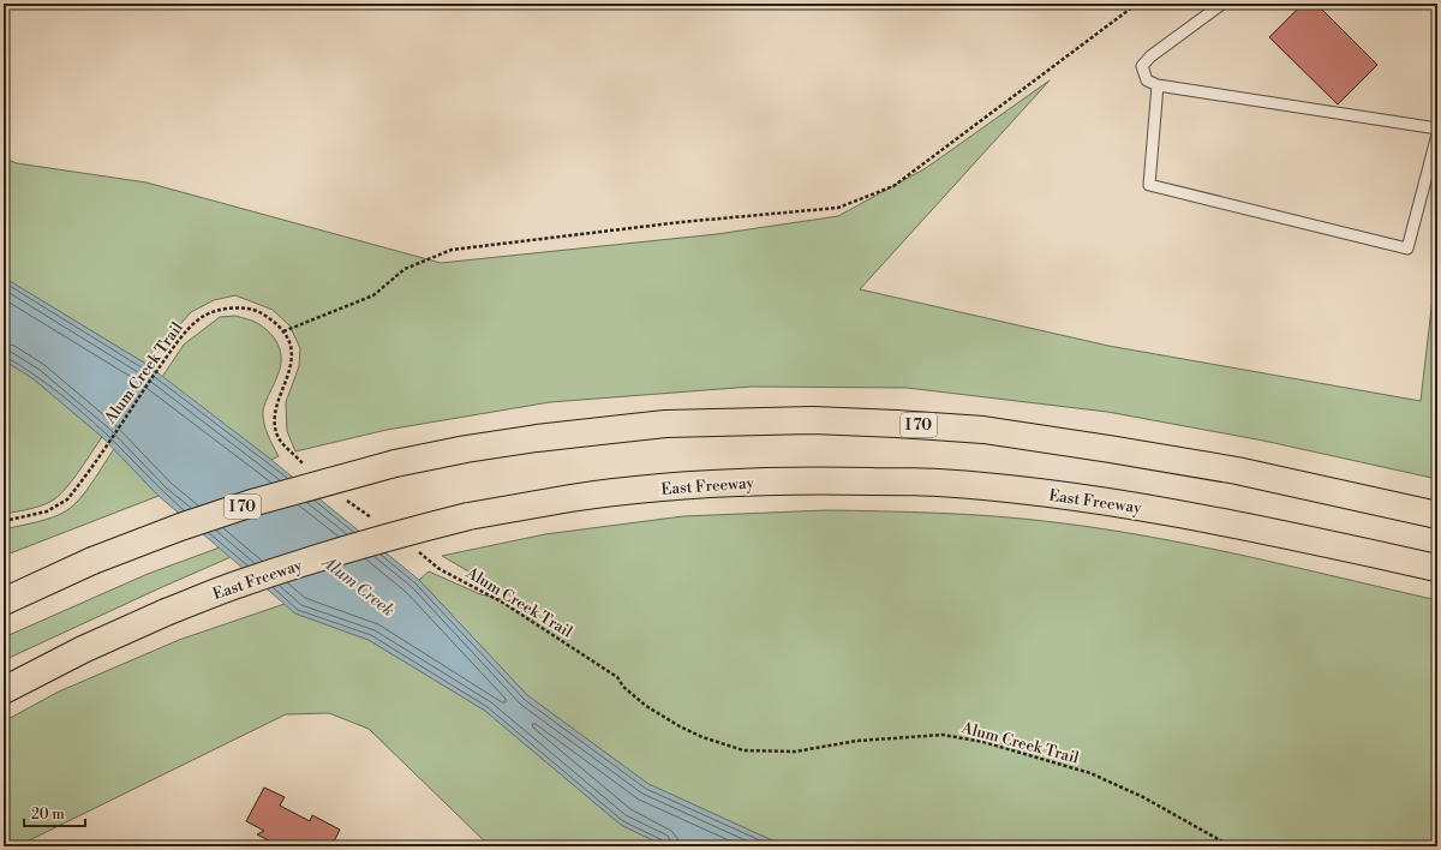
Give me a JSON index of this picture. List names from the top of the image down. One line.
{"streets":{"highway":["I 70","East Freeway"],"path":["Alum Creek Trail"]},"water":["Alum Creek"],"scale_bar":"20 m"}
